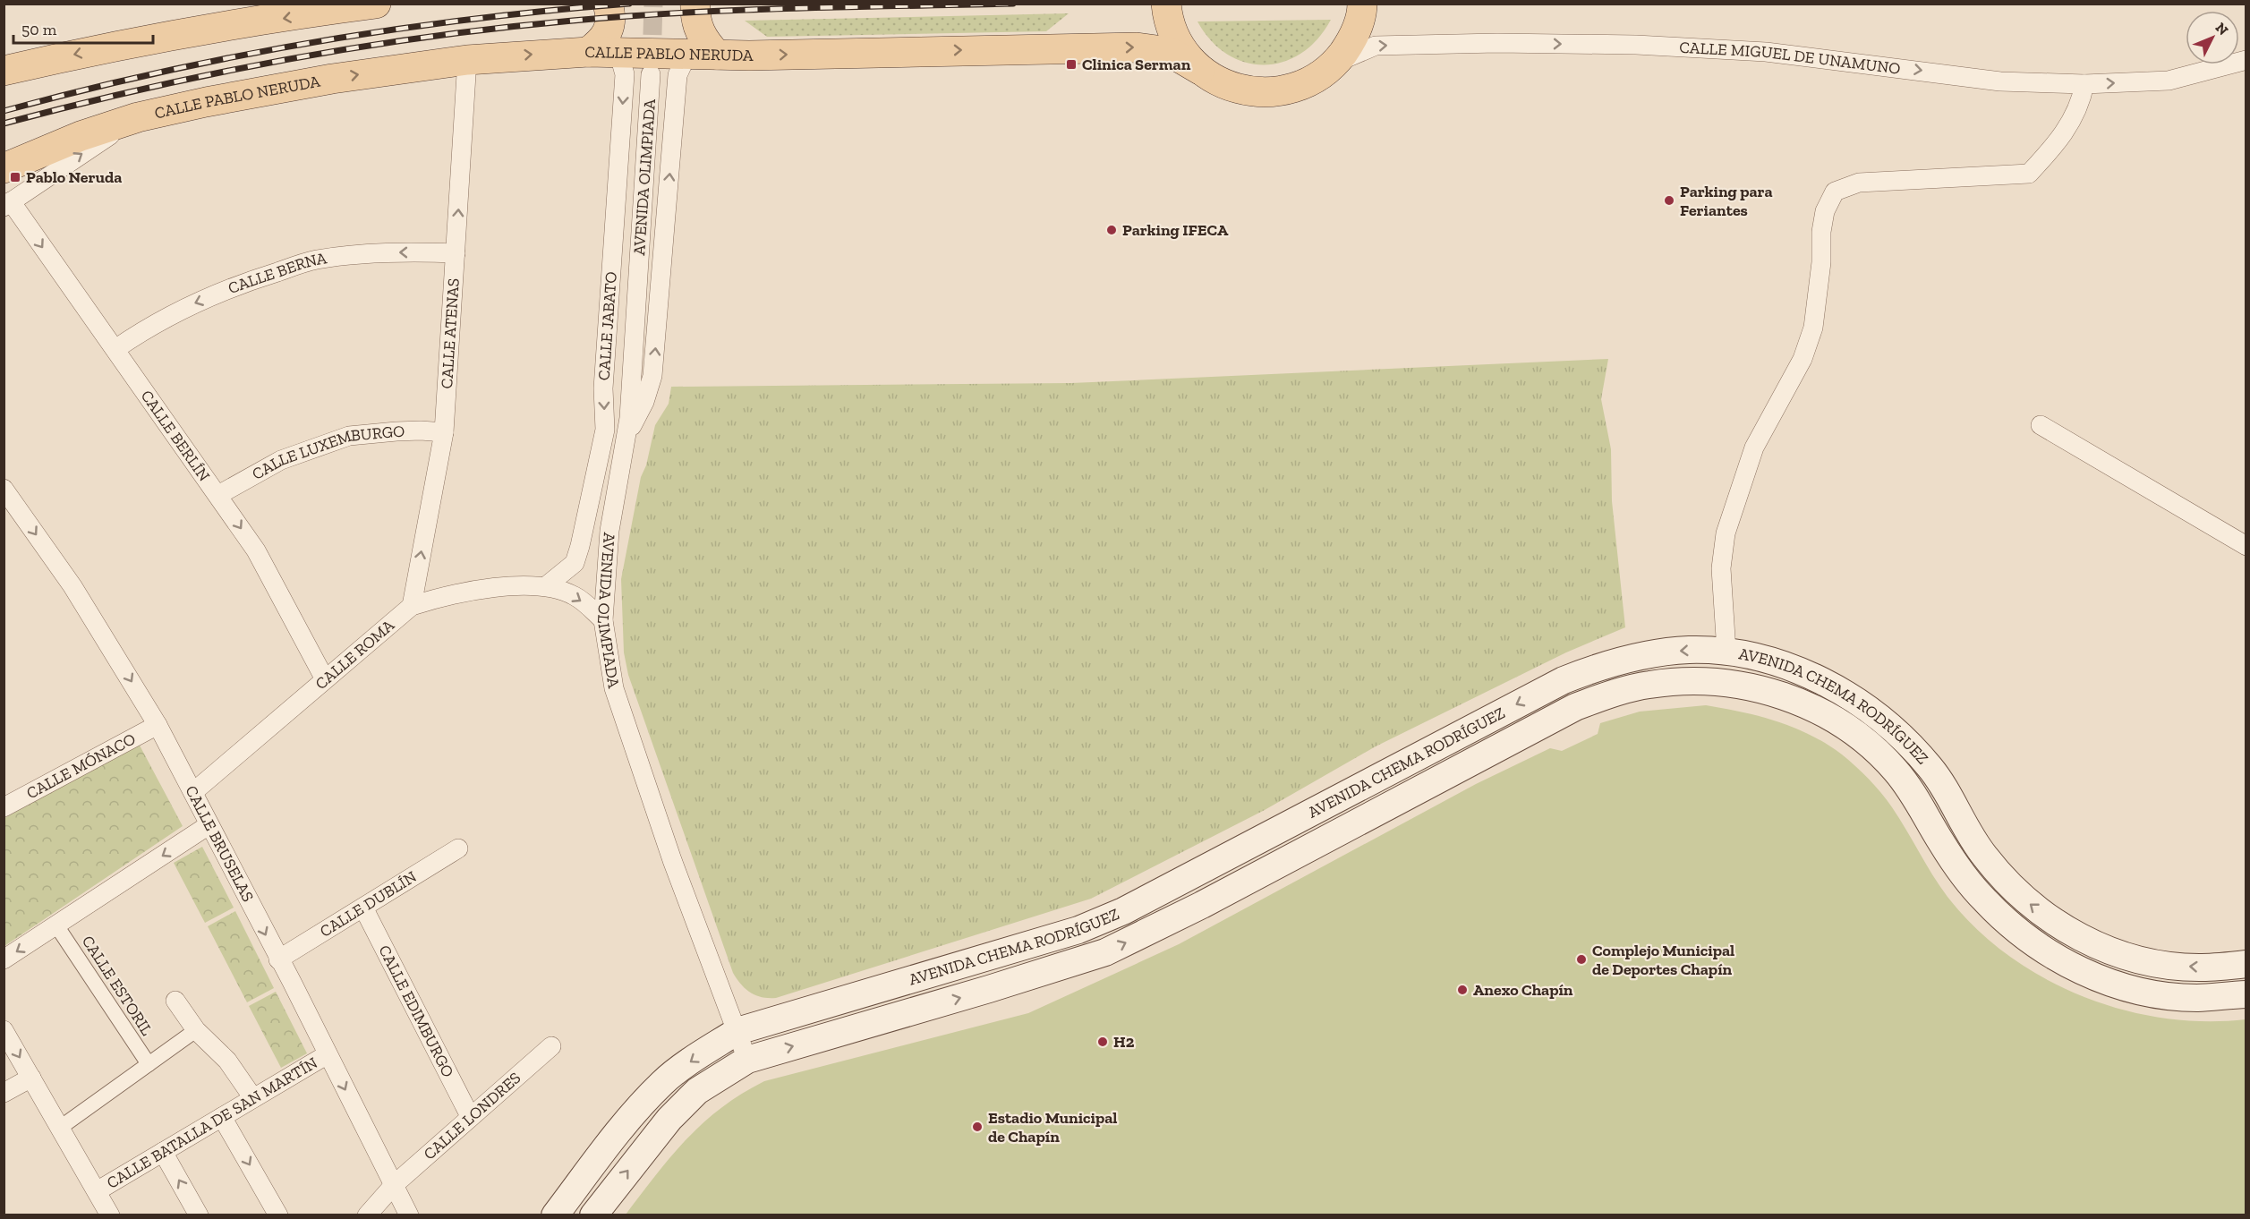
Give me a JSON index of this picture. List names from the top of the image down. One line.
{"streets":{"main road":["CALLE PABLO NERUDA","AVENIDA CHEMA RODRÍGUEZ"],"street":["CALLE MIGUEL DE UNAMUNO","AVENIDA OLIMPIADA","CALLE BERNA","CALLE JABATO","CALLE ATENAS","CALLE BERLÍN","CALLE LUXEMBURGO","CALLE ROMA","CALLE MÓNACO","CALLE BRUSELAS","CALLE DUBLÍN","CALLE ESTORIL","CALLE EDIMBURGO","CALLE LONDRES","CALLE BATALLA DE SAN MARTÍN"]},"crossings":[["CALLE PABLO NERUDA","CALLE MIGUEL DE UNAMUNO"],["CALLE PABLO NERUDA","CALLE JABATO"],["CALLE PABLO NERUDA","CALLE ATENAS"],["CALLE PABLO NERUDA","CALLE BERLÍN"],["AVENIDA OLIMPIADA","AVENIDA CHEMA RODRÍGUEZ"],["CALLE BERNA","CALLE ATENAS"],["CALLE BERNA","CALLE BERLÍN"],["CALLE JABATO","CALLE ROMA"],["CALLE ATENAS","CALLE LUXEMBURGO"],["CALLE ATENAS","CALLE ROMA"],["CALLE BERLÍN","CALLE LUXEMBURGO"],["CALLE BERLÍN","CALLE ROMA"],["CALLE ROMA","CALLE BRUSELAS"],["CALLE MÓNACO","CALLE BRUSELAS"],["CALLE BRUSELAS","CALLE DUBLÍN"],["CALLE BRUSELAS","CALLE LONDRES"],["CALLE BRUSELAS","CALLE BATALLA DE SAN MARTÍN"],["CALLE DUBLÍN","CALLE EDIMBURGO"],["CALLE EDIMBURGO","CALLE LONDRES"]],"one_way":["CALLE MIGUEL DE UNAMUNO","CALLE BERNA","CALLE ATENAS","CALLE BERLÍN","CALLE BRUSELAS"],"places":{"transit":["Clinica Serman","Pablo Neruda"],"other":["Parking para Feriantes","Parking IFECA","Complejo Municipal de Deportes Chapín","Anexo Chapín","H2","Estadio Municipal de Chapín"]},"scale_bar":"50 m","north":"top right"}
